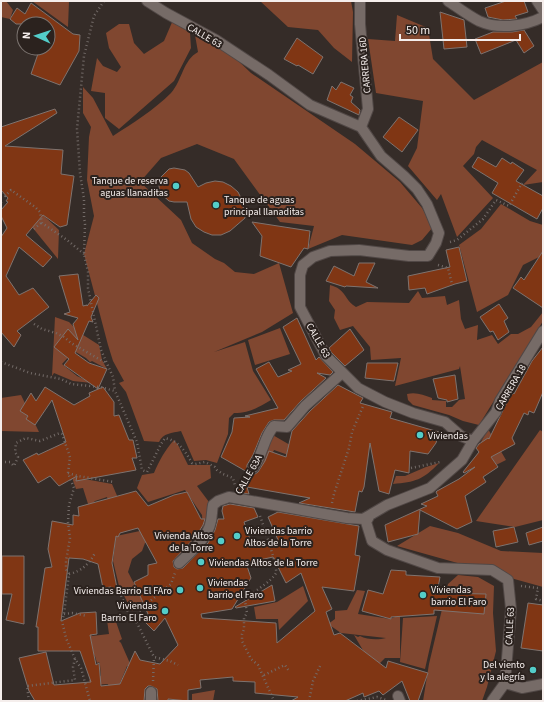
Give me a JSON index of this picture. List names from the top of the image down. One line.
{"streets":{"street":["CALLE 63","CARRERA 16D","CARRERA 18","CALLE 63A"]},"crossings":[["CALLE 63","CARRERA 16D"],["CALLE 63","CARRERA 18"],["CALLE 63","CALLE 63A"]],"places":["Tanque de reserva aguas llanaditas","Tanque de aguas principal llanaditas","Viviendas","Viviendas barrio Altos de la Torre","Vivienda Altos de la Torre","Viviendas Altos de la Torre","Viviendas barrio el Faro","Viviendas Barrio El FAro","Viviendas barrio El Faro","Viviendas Barrio El Faro","Del viento y la alegría"],"scale_bar":"50 m","north":"left"}
